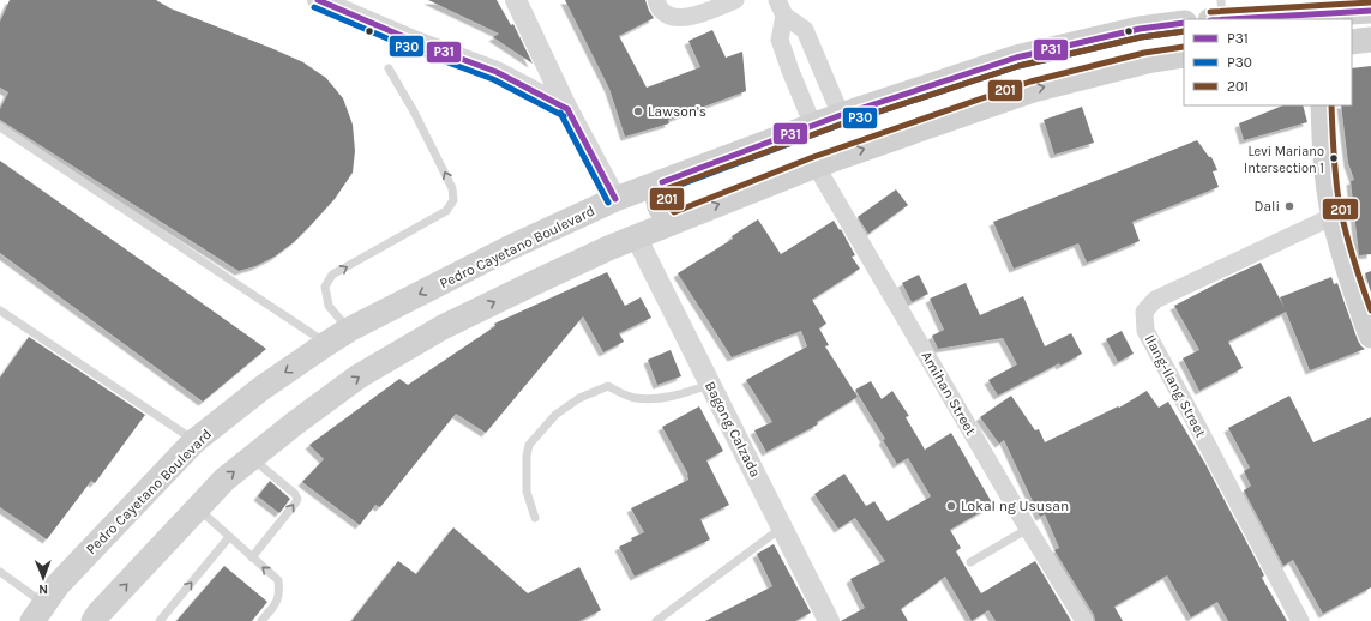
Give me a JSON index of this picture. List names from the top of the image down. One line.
{"streets":{"main road":["Pedro Cayetano Boulevard"],"street":["Ilang-Ilang Street","Amihan Street","Bagong Calzada"]},"places":["Lawson's","Levi Mariano Intersection 1","Dali","Lokal ng Ususan"],"lines":["transit line P31","transit line 201","transit line P30"],"legend":["P31","P30","201"],"north":"bottom"}
